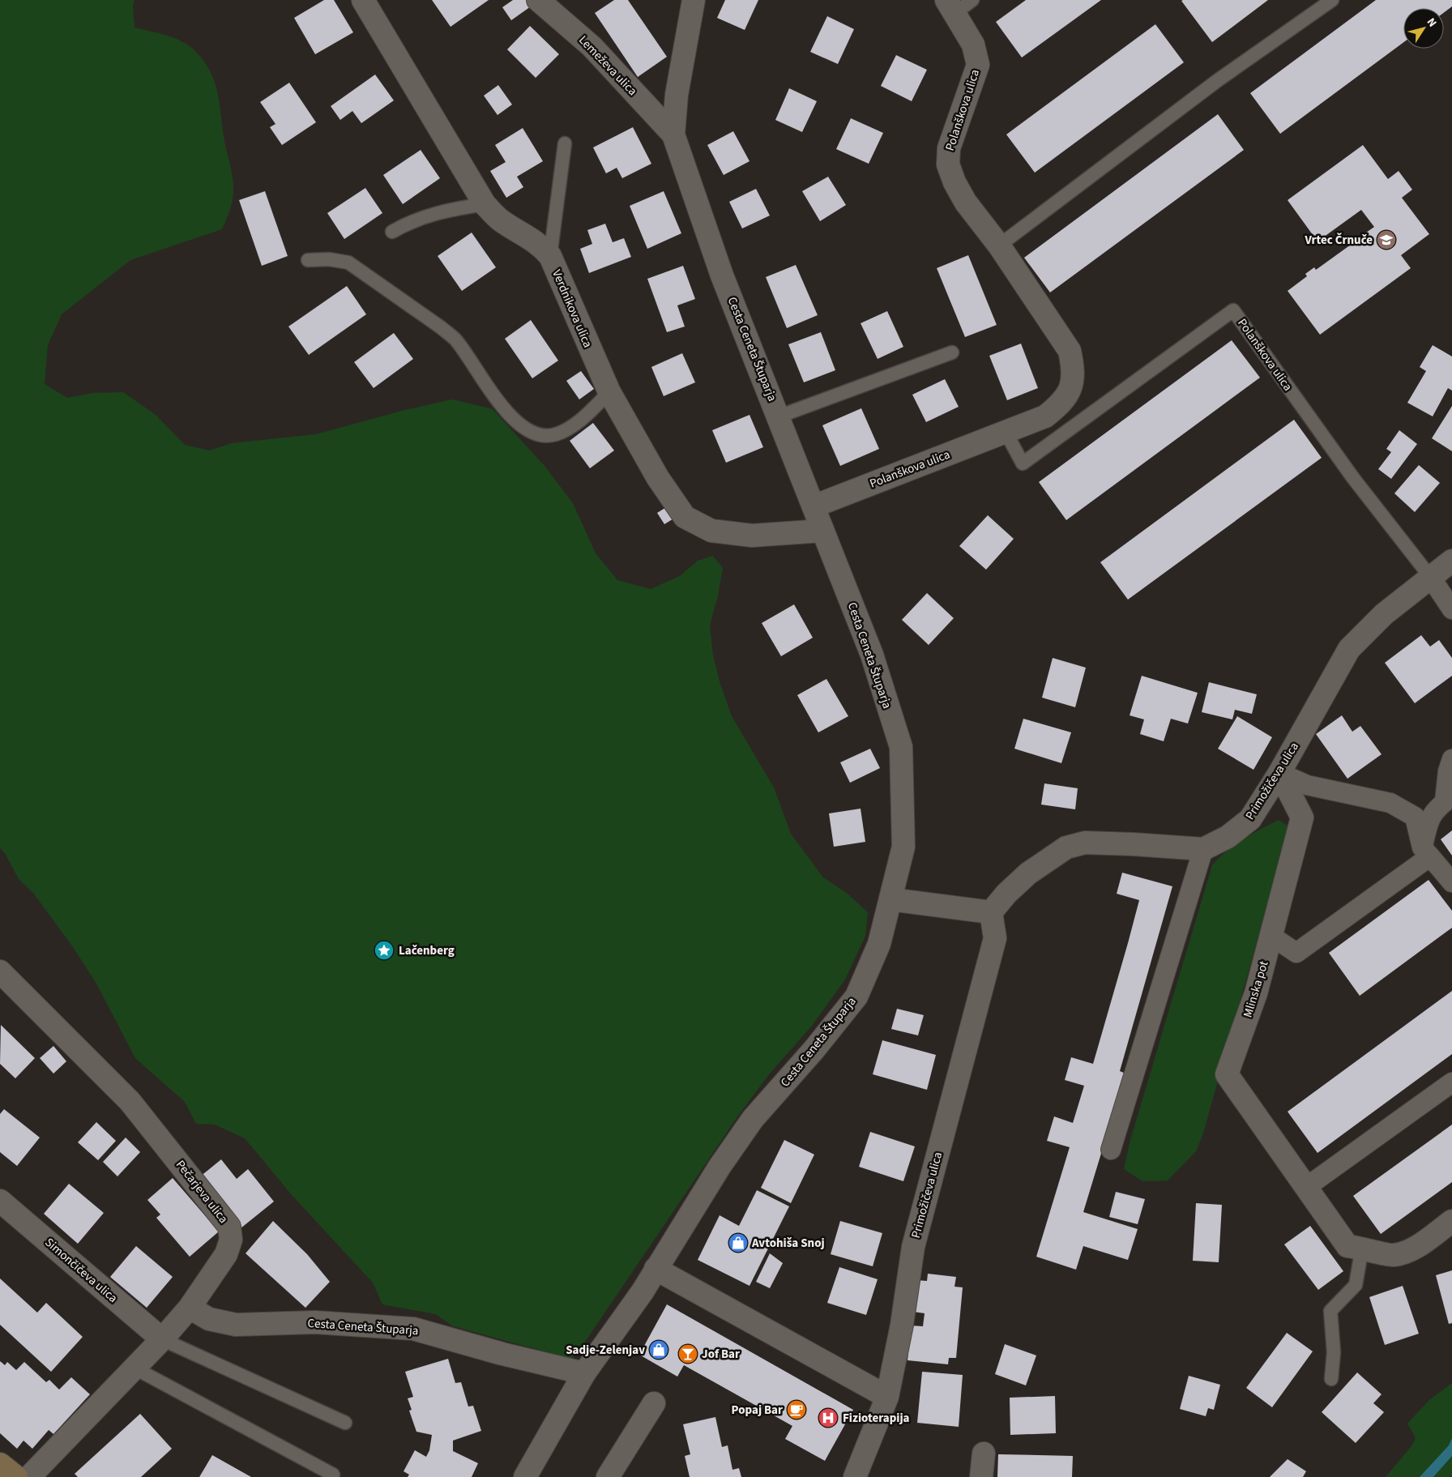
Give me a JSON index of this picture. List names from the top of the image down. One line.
{"streets":{"street":["Lemeževa ulica","Polanškova ulica","Verdnikova ulica","Cesta Ceneta Štuparja","Primožičeva ulica","Mlinska pot","Pečarjeva ulica","Simončičeva ulica"]},"crossings":[["Lemeževa ulica","Cesta Ceneta Štuparja"],["Polanškova ulica","Cesta Ceneta Štuparja"],["Polanškova ulica","Primožičeva ulica"],["Verdnikova ulica","Cesta Ceneta Štuparja"],["Cesta Ceneta Štuparja","Pečarjeva ulica"],["Primožičeva ulica","Mlinska pot"],["Pečarjeva ulica","Simončičeva ulica"]],"places":{"school or university":["Vrtec Črnuče"],"place":["Lačenberg"],"shop":["Avtohiša Snoj","Sadje-Zelenjav"],"bar":["Jof Bar"],"cafe":["Popaj Bar"],"hospital":["Fizioterapija"]},"north":"top right"}
